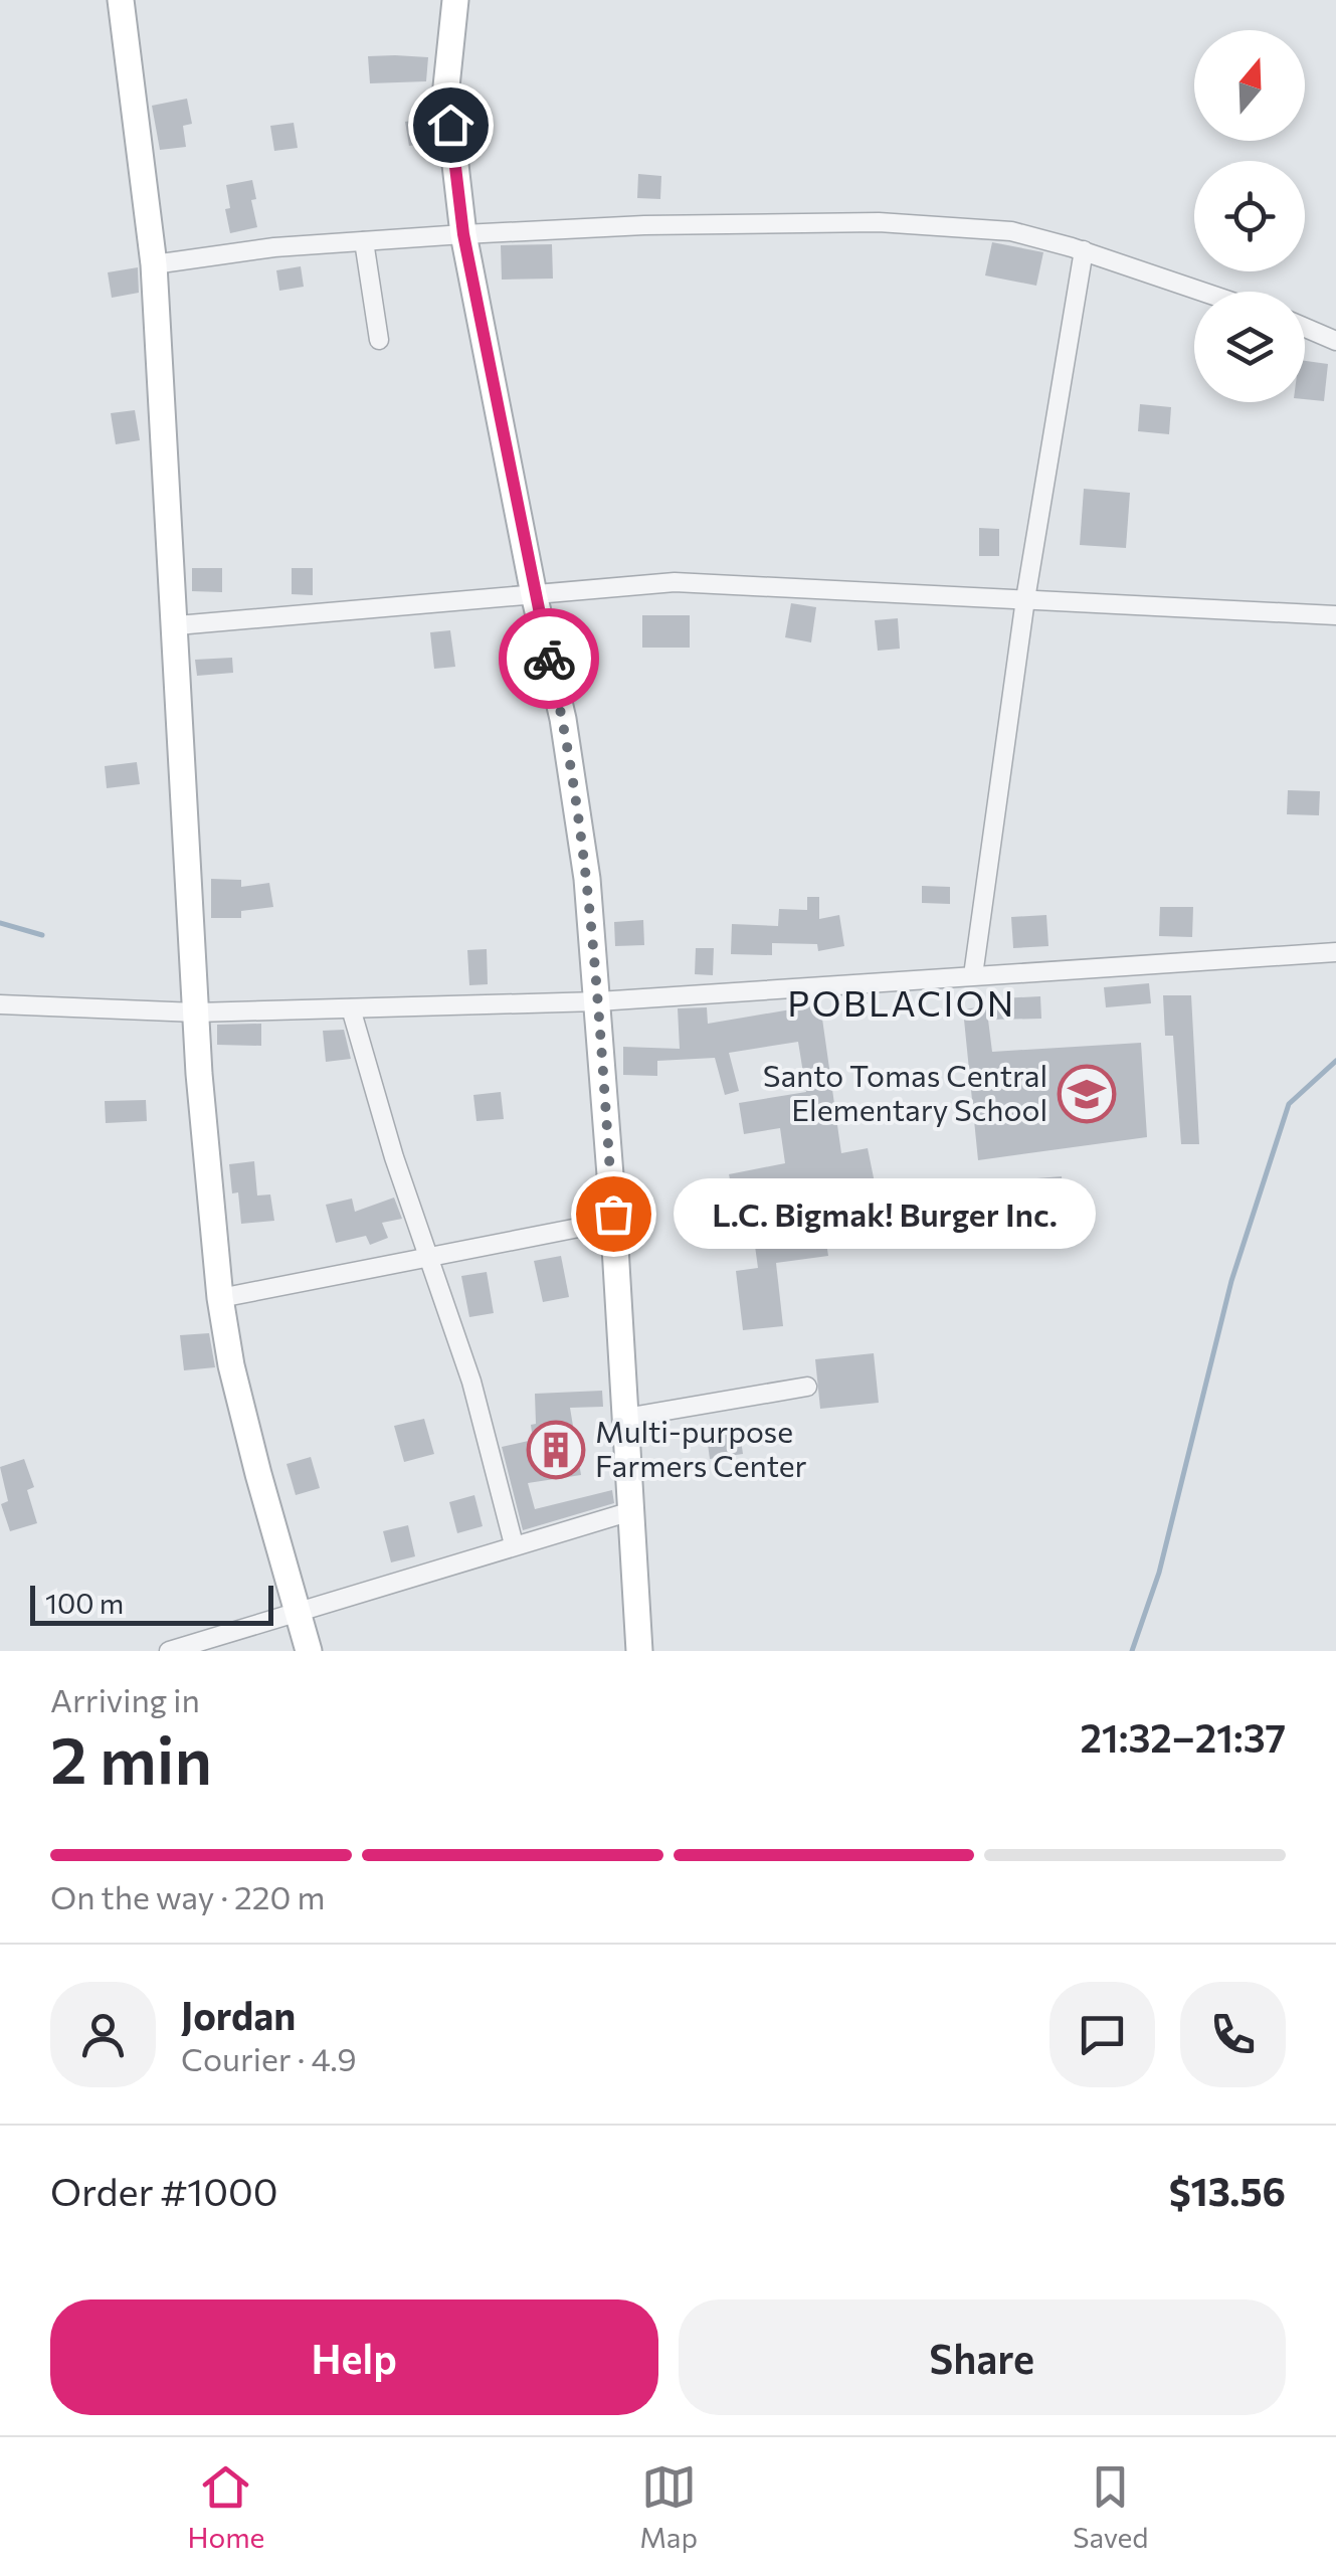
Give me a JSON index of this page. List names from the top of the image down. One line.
{"districts":["POBLACION"],"places":{"school or university":["Santo Tomas Central Elementary School"],"other":["L.C. Bigmak! Burger Inc."],"building":["Multi-purpose Farmers Center"]},"scale_bar":"100 m","north":"top","page":{"bubble":"L.C. Bigmak! Burger Inc.","scale":"100 m","heading":["2 min","Arriving in","21:32–21:37"],"panel":["Jordan","Courier · 4.9","Order #1000","$13.56"],"bar":"On the way · 220 m","buttons":["Help","Share"],"tabs":["Home","Map","Saved"]}}
